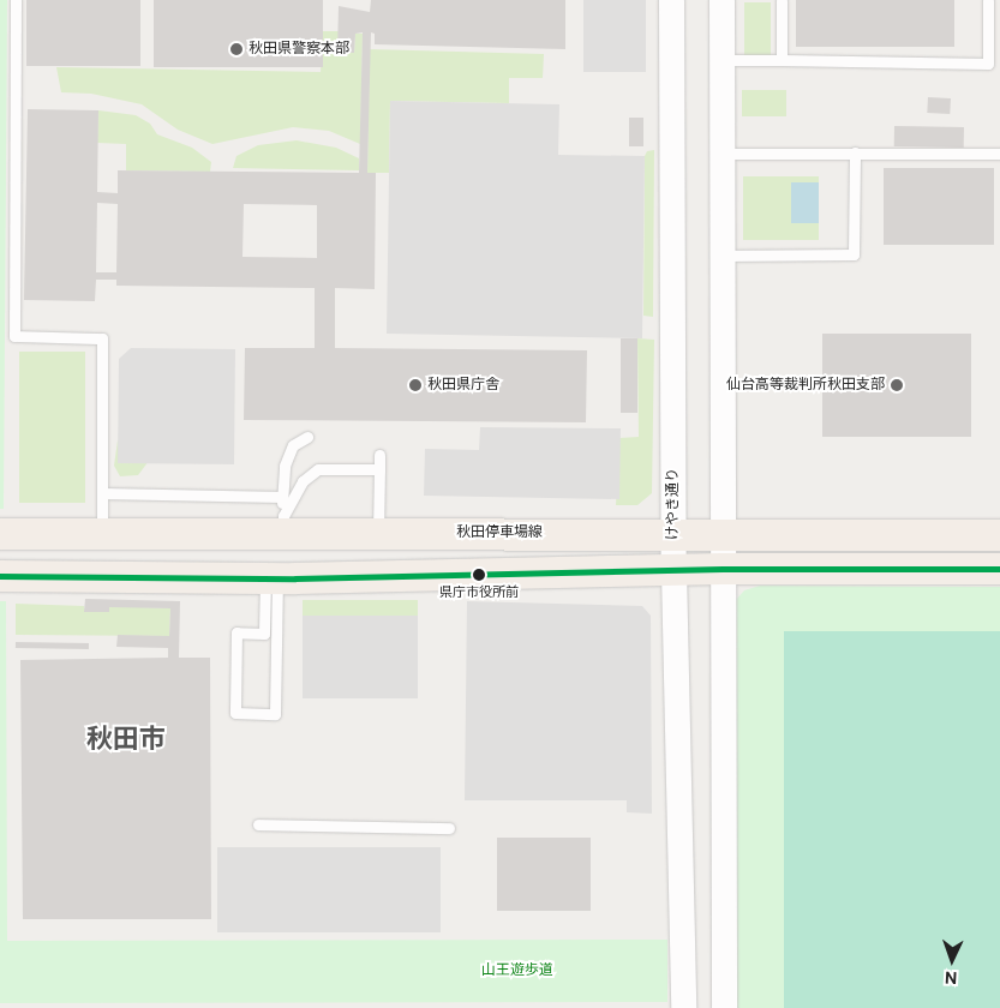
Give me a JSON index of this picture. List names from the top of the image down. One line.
{"streets":{"main road":["秋田停車場線"],"street":["けやき通り"]},"crossings":[["けやき通り","秋田停車場線"]],"districts":["秋田市"],"parks":["山王遊歩道"],"places":["秋田県警察本部","秋田県庁舎","仙台高等裁判所秋田支部","県庁市役所前"],"north":"bottom"}
